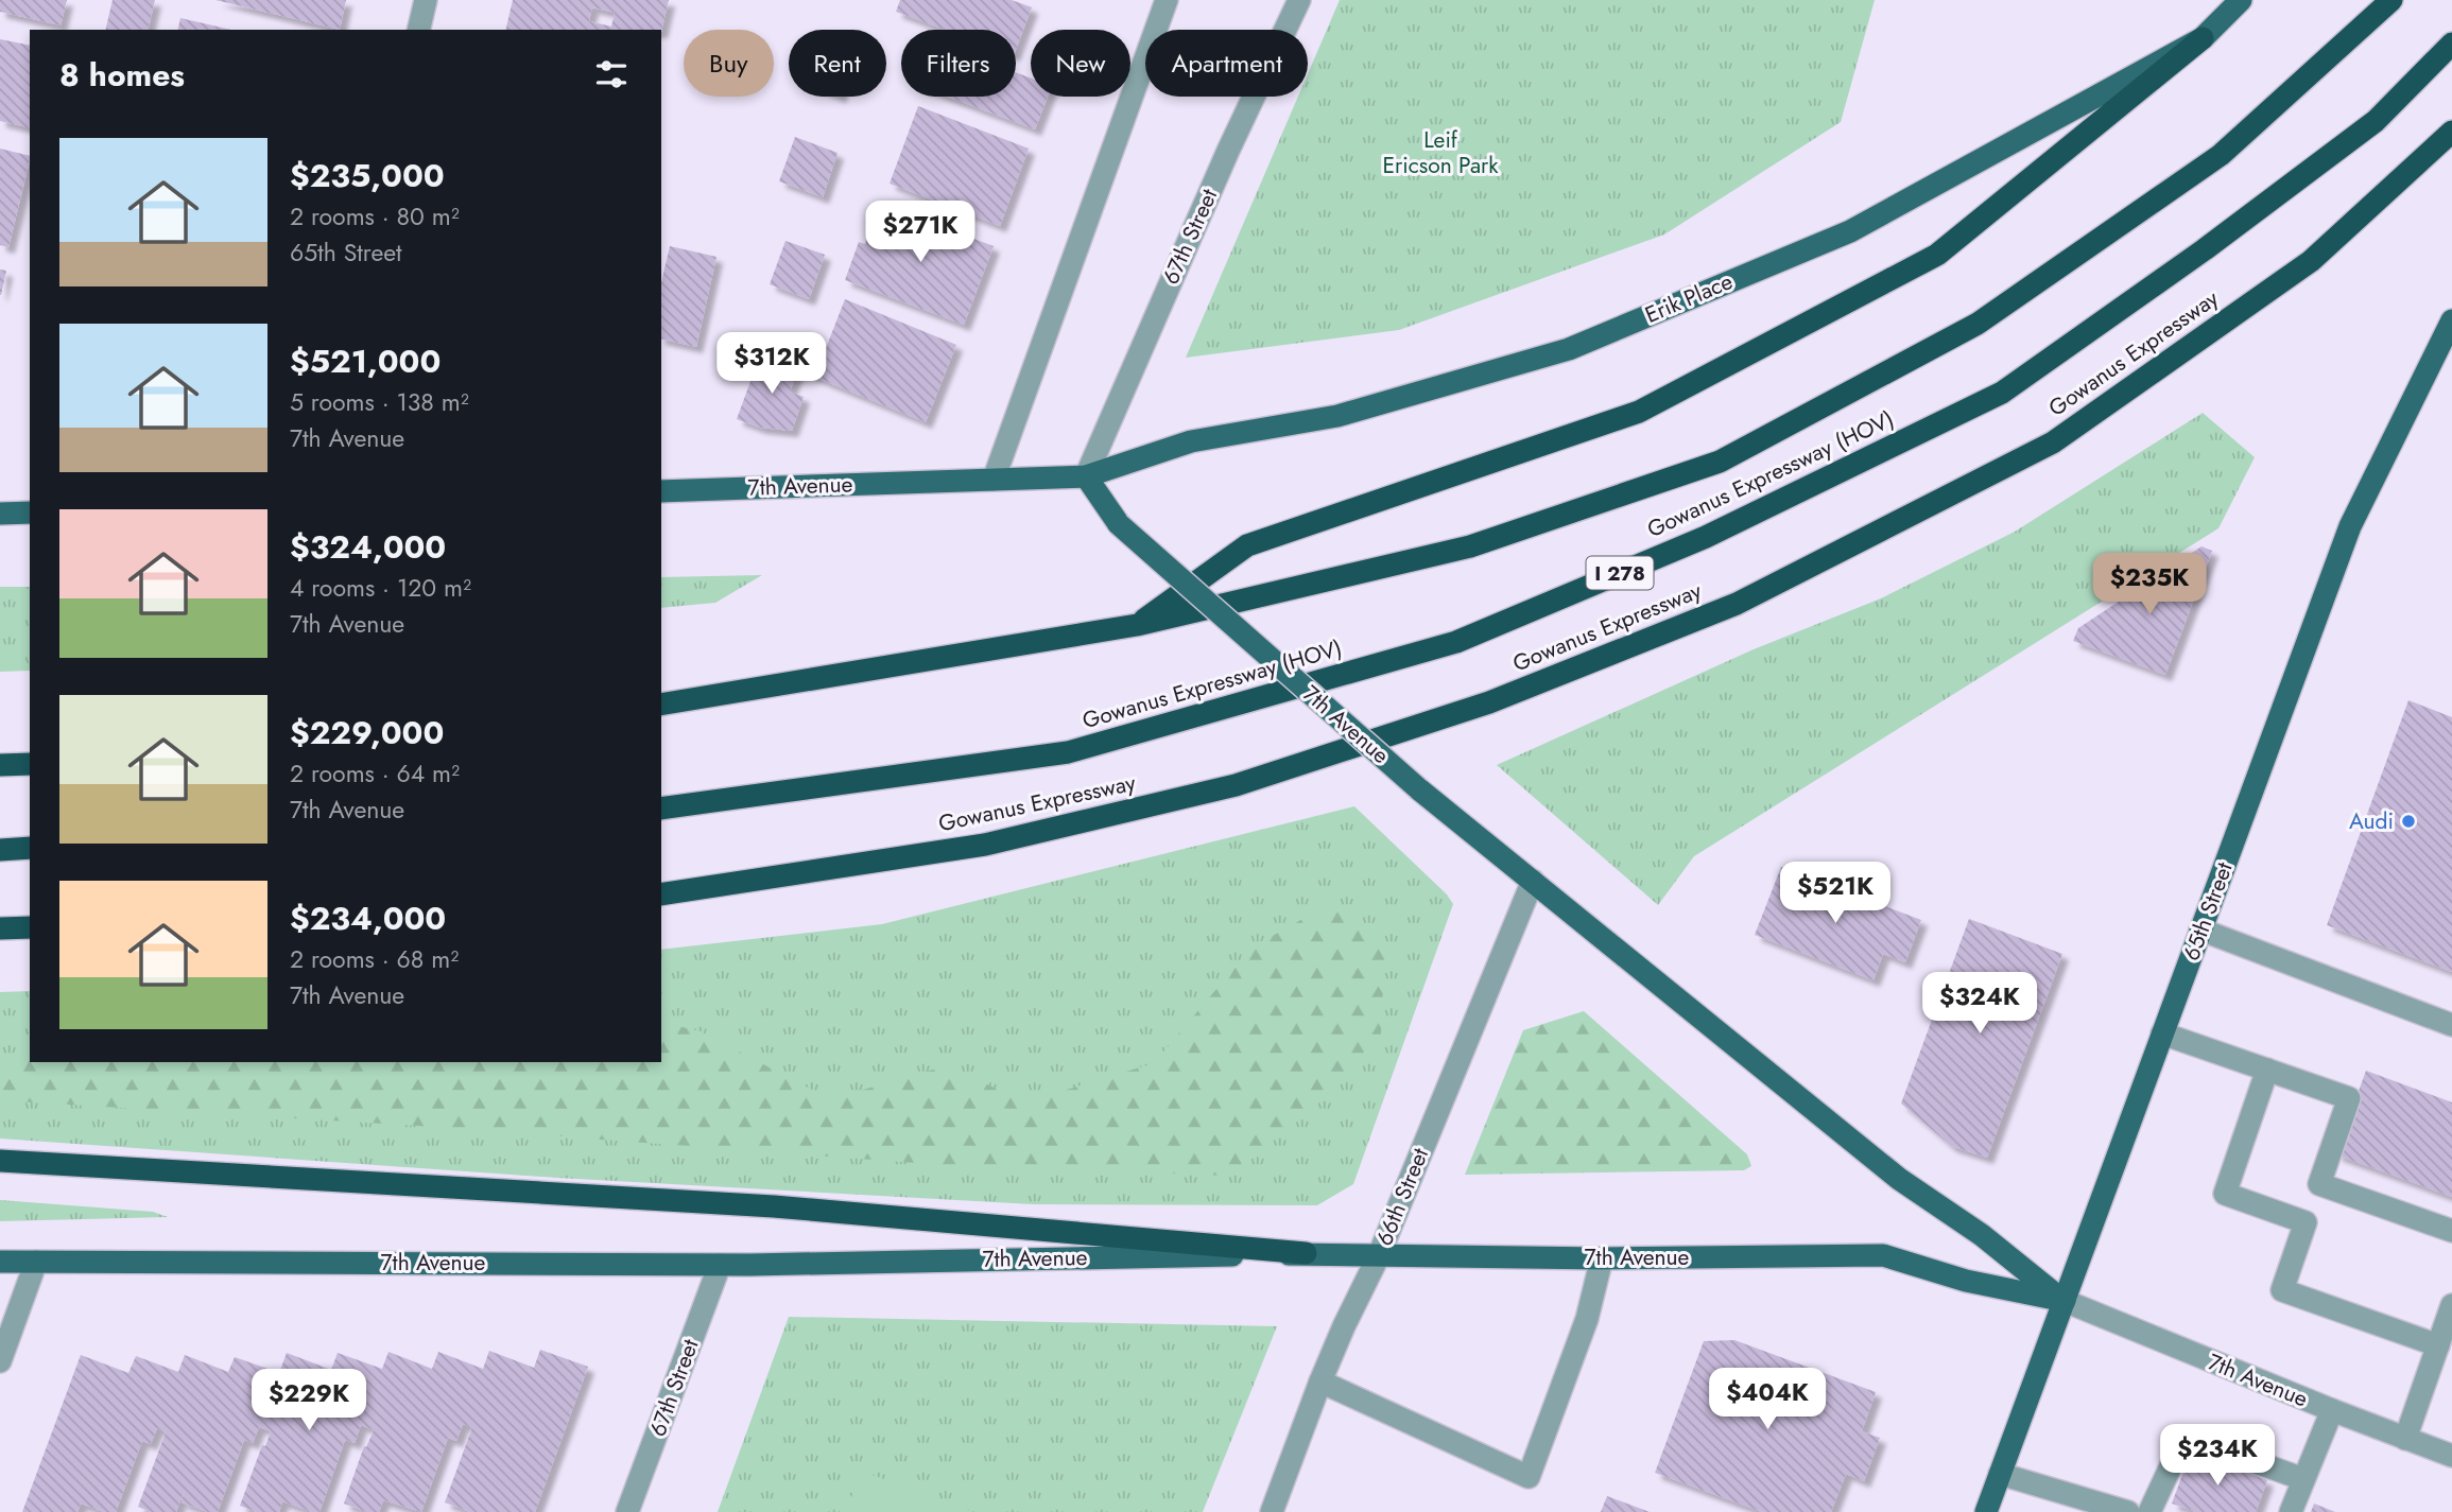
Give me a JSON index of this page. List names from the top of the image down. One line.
{"streets":{"highway":["Gowanus Expressway","Gowanus Expressway (HOV)","I 278"],"main road":["Erik Place","7th Avenue","65th Street"],"street":["67th Street","66th Street"]},"crossings":[["67th Street","Erik Place"],["67th Street","7th Avenue"],["Erik Place","7th Avenue"],["7th Avenue","65th Street"],["7th Avenue","66th Street"]],"parks":["Leif Ericson Park"],"places":["Audi"],"page":{"chip":["Buy","Rent","Filters","New","Apartment"],"heading":"8 homes","list":[{"name":"$235,000","note":"2 rooms · 80 m² · 65th Street"},{"name":"$521,000","note":"5 rooms · 138 m² · 7th Avenue"},{"name":"$324,000","note":"4 rooms · 120 m² · 7th Avenue"},{"name":"$229,000","note":"2 rooms · 64 m² · 7th Avenue"},{"name":"$234,000","note":"2 rooms · 68 m² · 7th Avenue"}],"price":["$271K","$312K","$235K","$521K","$324K","$404K","$229K","$234K"]}}
